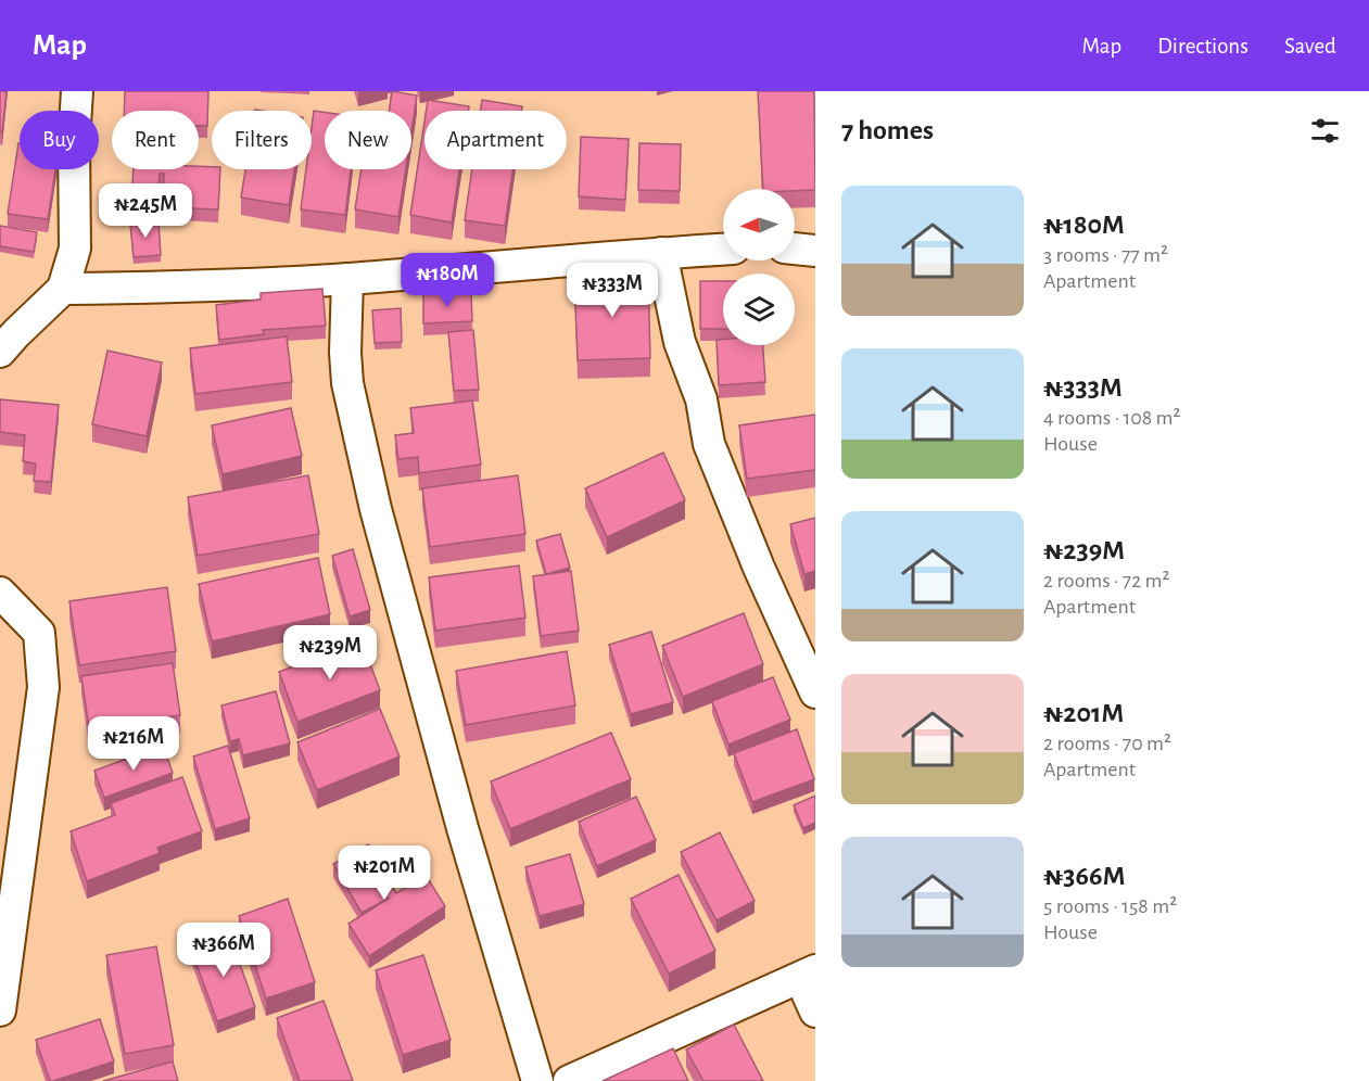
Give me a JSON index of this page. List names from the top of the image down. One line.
{"north":"left","page":{"header":"Map","nav":["Map","Directions","Saved"],"heading":"7 homes","chip":["Buy","Rent","Filters","New","Apartment"],"list":[{"name":"₦180M","note":"3 rooms · 77 m² · Apartment"},{"name":"₦333M","note":"4 rooms · 108 m² · House"},{"name":"₦239M","note":"2 rooms · 72 m² · Apartment"},{"name":"₦201M","note":"2 rooms · 70 m² · Apartment"},{"name":"₦366M","note":"5 rooms · 158 m² · House"}],"price":["₦245M","₦180M","₦333M","₦239M","₦216M","₦201M","₦366M"]}}
